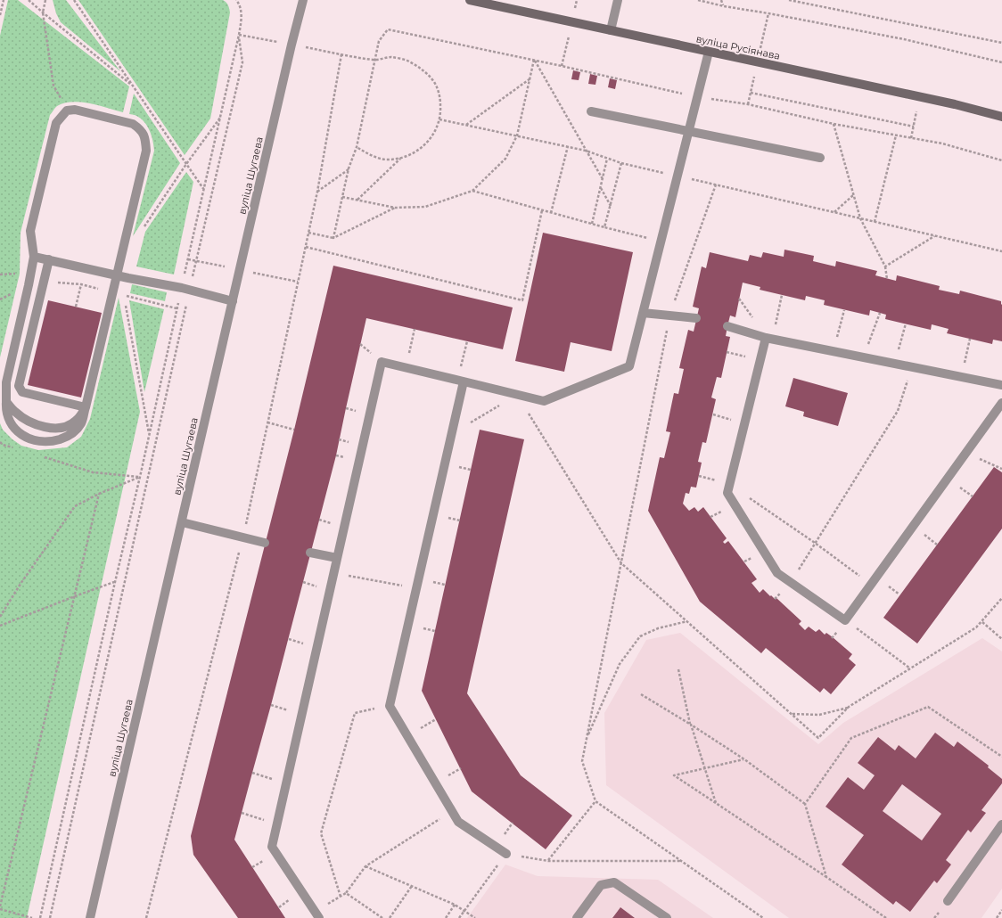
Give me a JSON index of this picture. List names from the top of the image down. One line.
{"streets":{"main road":["вуліца Русіянава"],"street":["вуліца Шугаева"]}}
